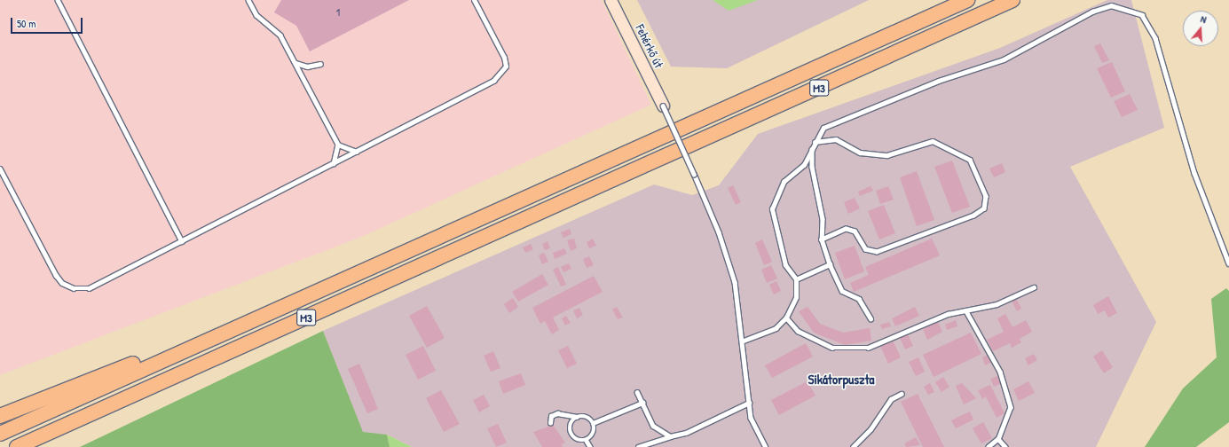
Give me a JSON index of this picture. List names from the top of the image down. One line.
{"streets":{"highway":["M3"],"street":["Fehérkő út"]},"districts":["Sikátorpuszta"],"house_numbers":["1"],"scale_bar":"50 m","north":"top"}
